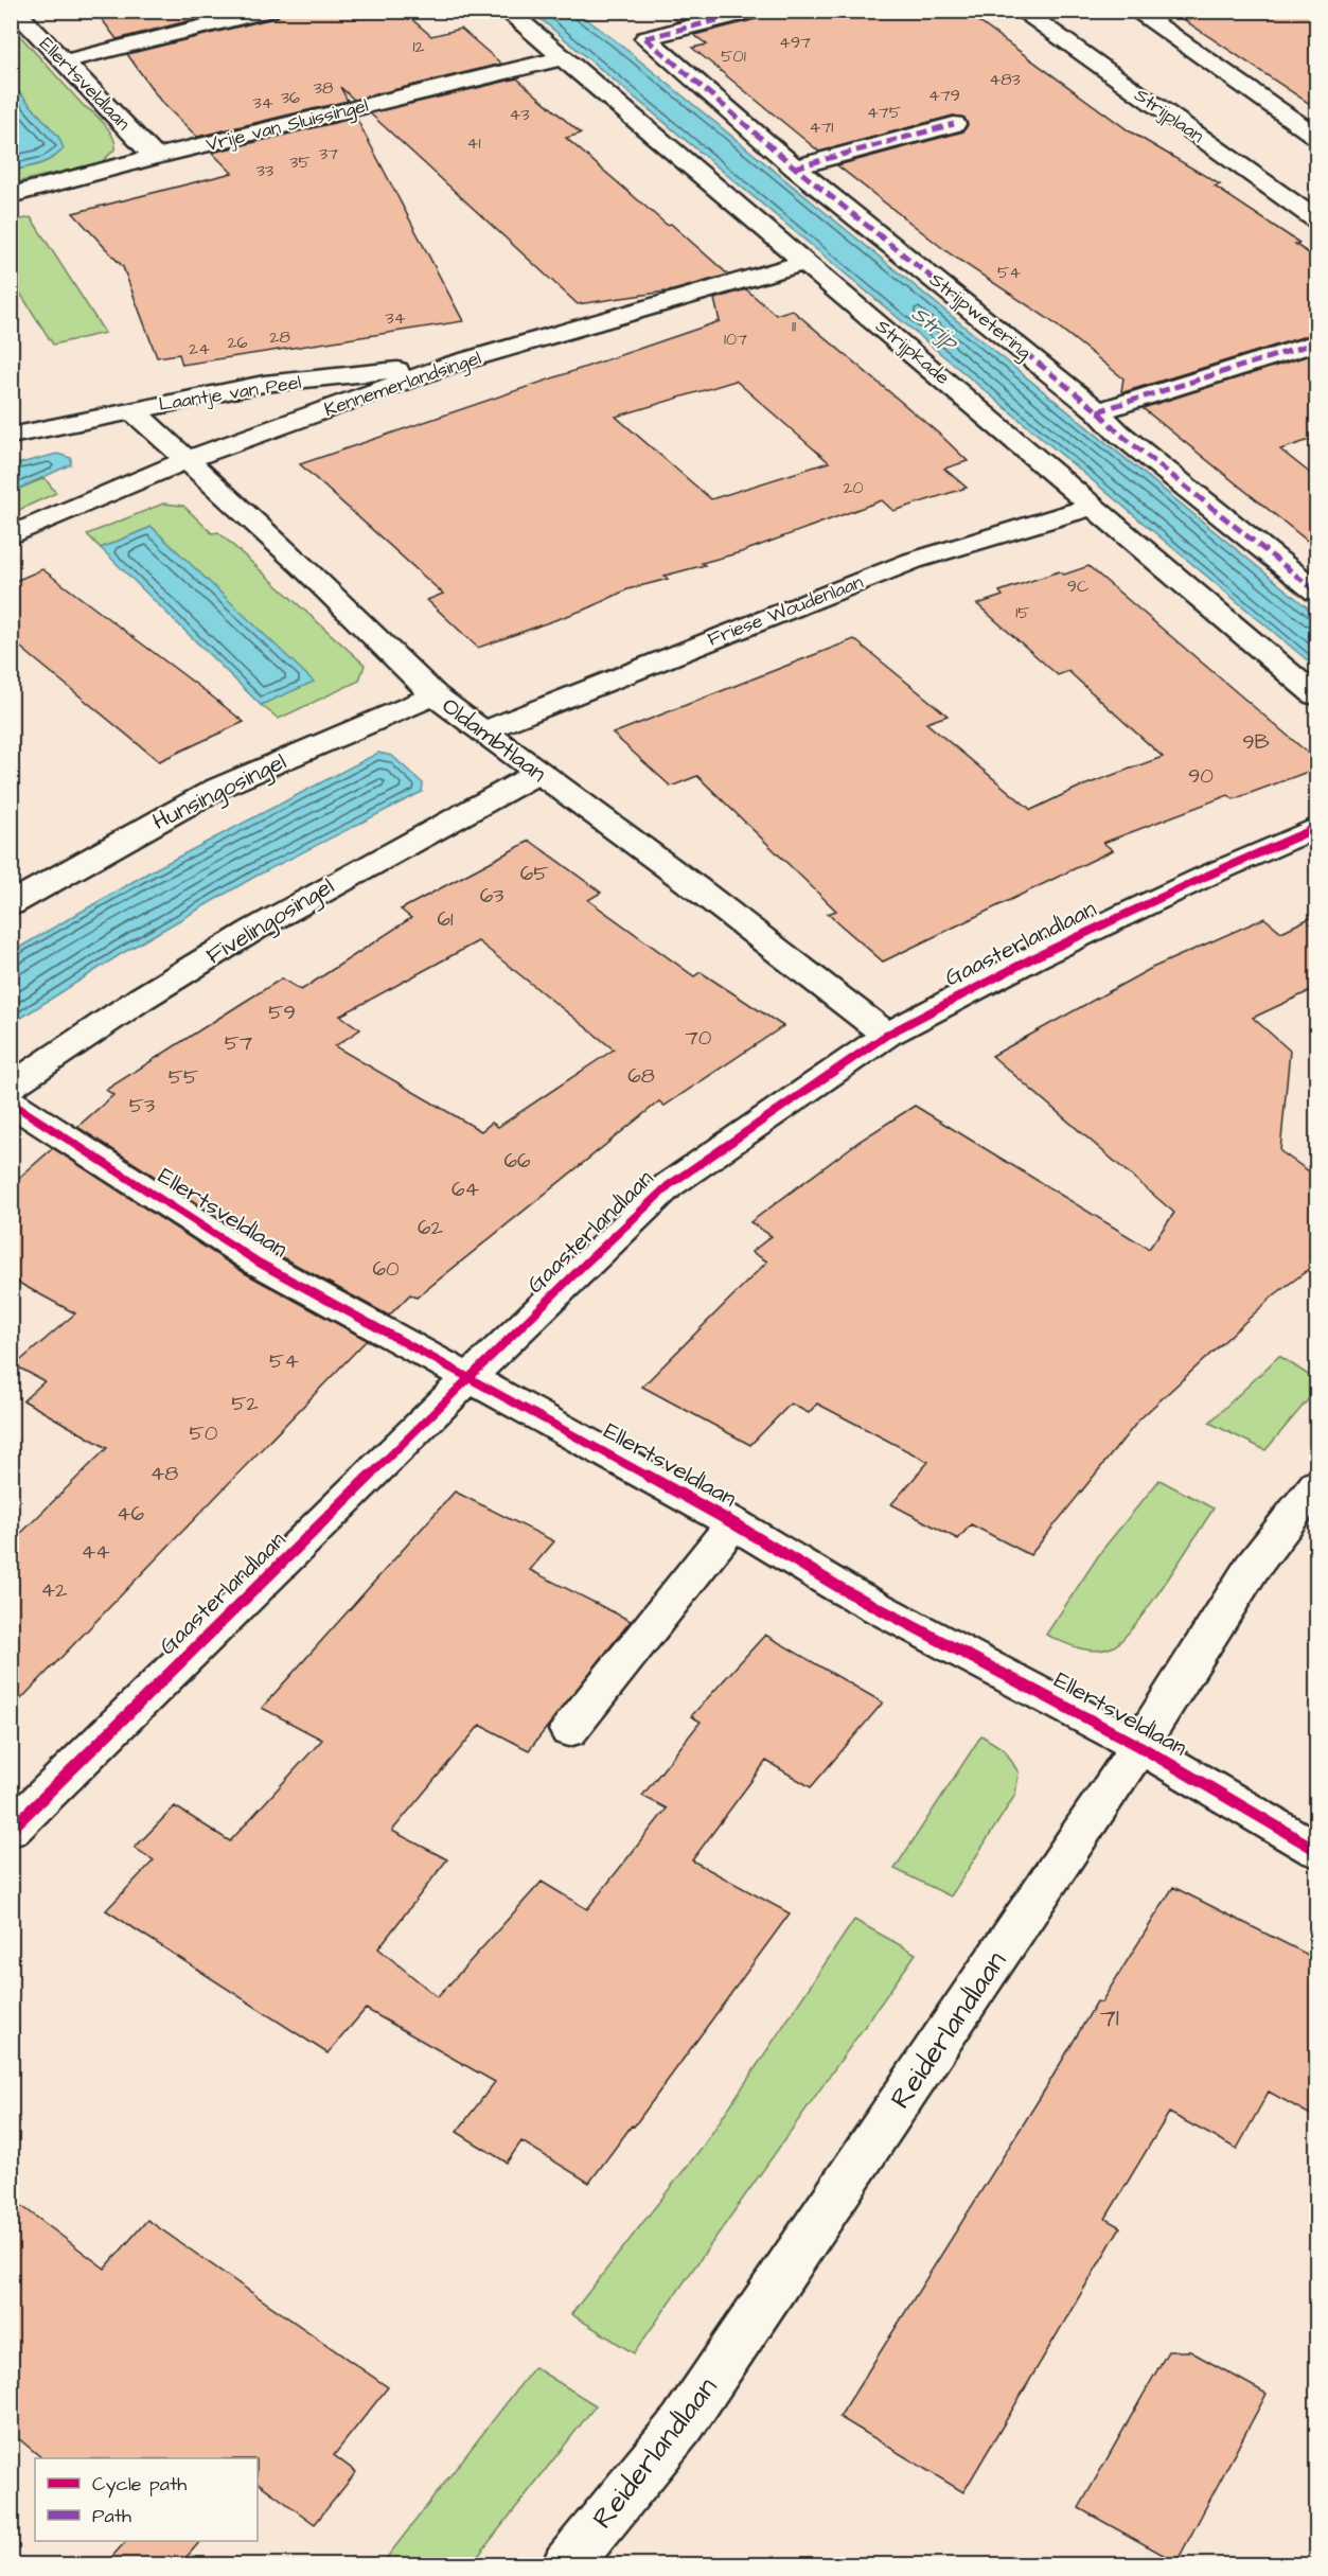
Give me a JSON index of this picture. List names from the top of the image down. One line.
{"streets":{"street":["Ellertsveldlaan","Strijplaan","Vrije van Sluissingel","Strijpwetering","Strijpkade","Kennemerlandsingel","Laantje van Peel","Friese Woudenlaan","Oldambtlaan","Hunsingosingel","Fivelingosingel","Gaasterlandlaan","Reiderlandlaan"]},"crossings":[["Ellertsveldlaan","Vrije van Sluissingel"],["Ellertsveldlaan","Gaasterlandlaan"],["Ellertsveldlaan","Reiderlandlaan"],["Vrije van Sluissingel","Strijpkade"],["Strijpkade","Kennemerlandsingel"],["Strijpkade","Friese Woudenlaan"],["Kennemerlandsingel","Laantje van Peel"],["Kennemerlandsingel","Oldambtlaan"],["Laantje van Peel","Oldambtlaan"],["Friese Woudenlaan","Oldambtlaan"],["Oldambtlaan","Hunsingosingel"],["Oldambtlaan","Fivelingosingel"],["Oldambtlaan","Gaasterlandlaan"]],"water":["Strijp"],"house_numbers":["497","12","501","483","38","479","36","34","475","43","471","41","37","35","33","54","34","11","28","107","26","24","20","9C","15","9B","90","65","63","61","59","70","57","68","55","53","66","64","62","60","54","52","50","48","46","44","42","71"],"legend":["Cycle path","Path"]}
